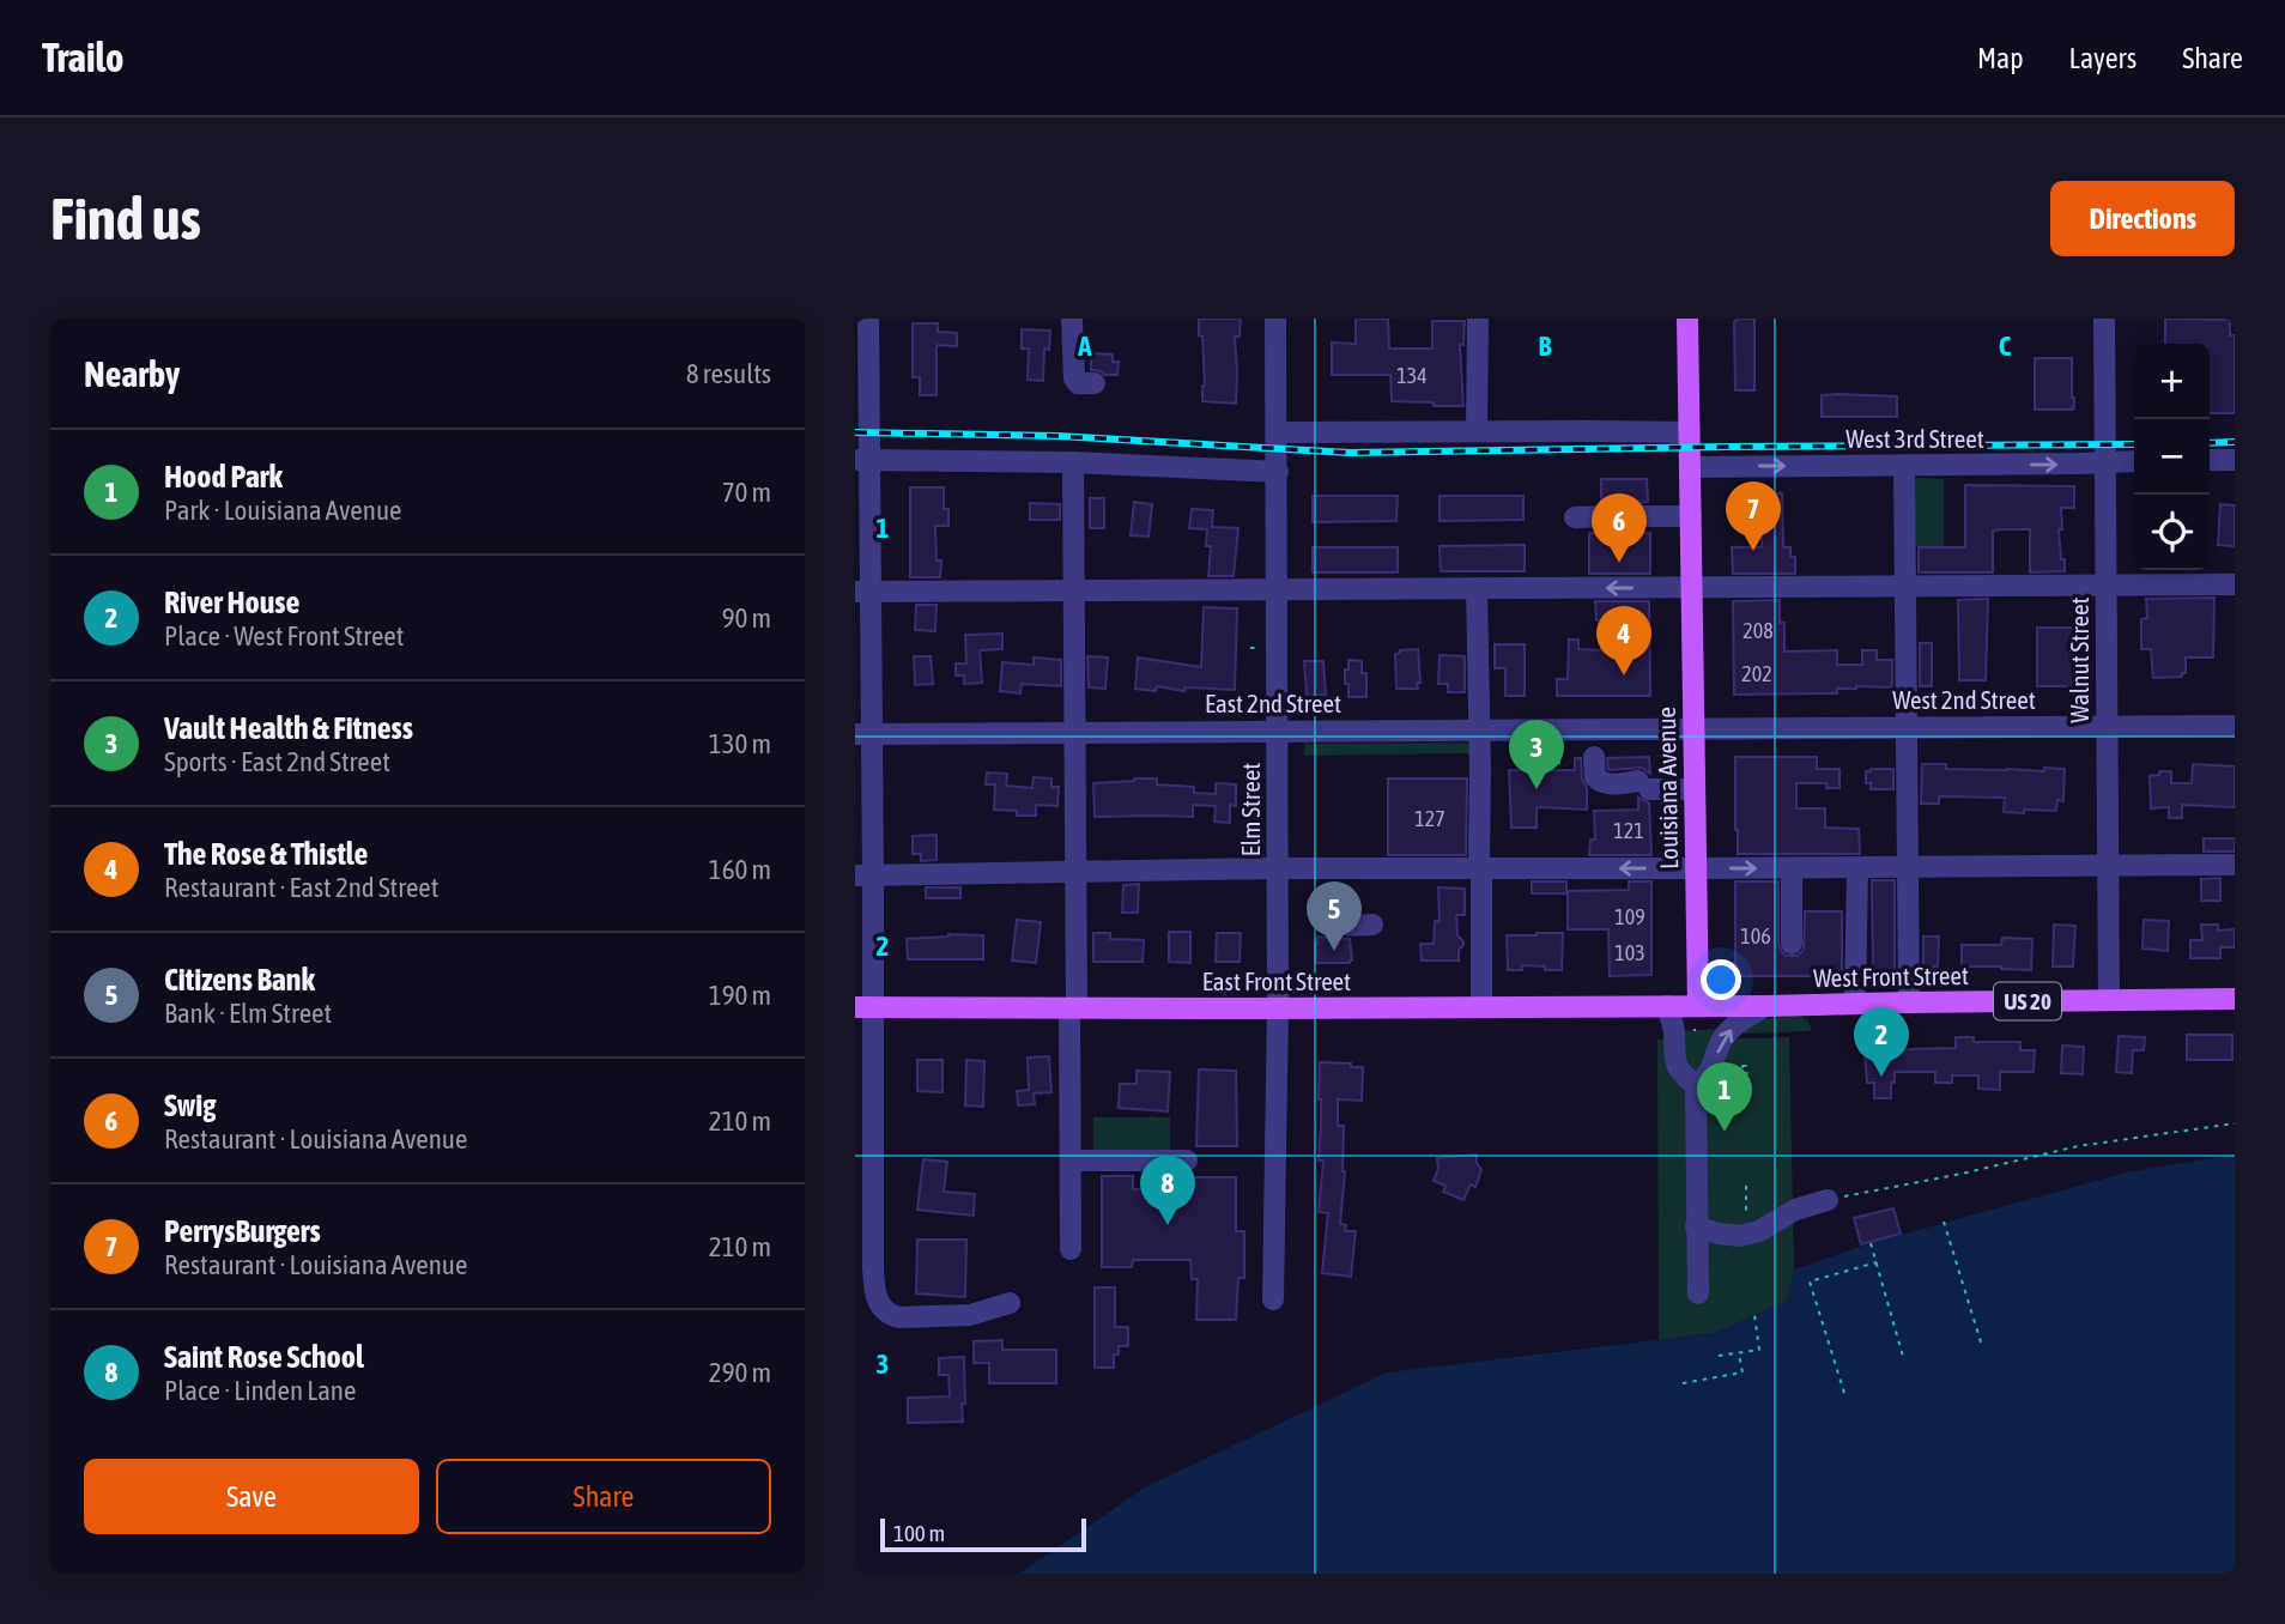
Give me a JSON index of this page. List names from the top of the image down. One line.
{"streets":{"main road":["Louisiana Avenue","West Front Street","East Front Street","US 20"],"street":["West 3rd Street","Walnut Street","West 2nd Street","East 2nd Street","Elm Street"]},"crossings":[["West 3rd Street","Walnut Street"],["West 3rd Street","Louisiana Avenue"],["Walnut Street","West 2nd Street"],["Walnut Street","West Front Street"],["West 2nd Street","East 2nd Street"],["West 2nd Street","Louisiana Avenue"],["East 2nd Street","Louisiana Avenue"],["East 2nd Street","Elm Street"],["Louisiana Avenue","West Front Street"],["Louisiana Avenue","East Front Street"],["Elm Street","East Front Street"],["West Front Street","East Front Street"]],"house_numbers":["134","208","202","127","121","109","106","103"],"scale_bar":"100 m","page":{"header":"Trailo","nav":["Map","Layers","Share"],"buttons":["Directions",["Save","Share"]],"title":"Find us","heading":["Nearby","8 results"],"map_buttons":["+","−"],"list":[{"mark":"1","name":"Hood Park","note":"Park · Louisiana Avenue","value":"70 m"},{"mark":"2","name":"River House","note":"Place · West Front Street","value":"90 m"},{"mark":"3","name":"Vault Health & Fitness","note":"Sports · East 2nd Street","value":"130 m"},{"mark":"4","name":"The Rose & Thistle","note":"Restaurant · East 2nd Street","value":"160 m"},{"mark":"5","name":"Citizens Bank","note":"Bank · Elm Street","value":"190 m"},{"mark":"6","name":"Swig","note":"Restaurant · Louisiana Avenue","value":"210 m"},{"mark":"7","name":"PerrysBurgers","note":"Restaurant · Louisiana Avenue","value":"210 m"},{"mark":"8","name":"Saint Rose School","note":"Place · Linden Lane","value":"290 m"}],"pins":["7","6","4","3","5","2","1","8"],"scale":"100 m"},"grid":{"columns":["A","B","C"],"rows":["1","2","3"]}}
